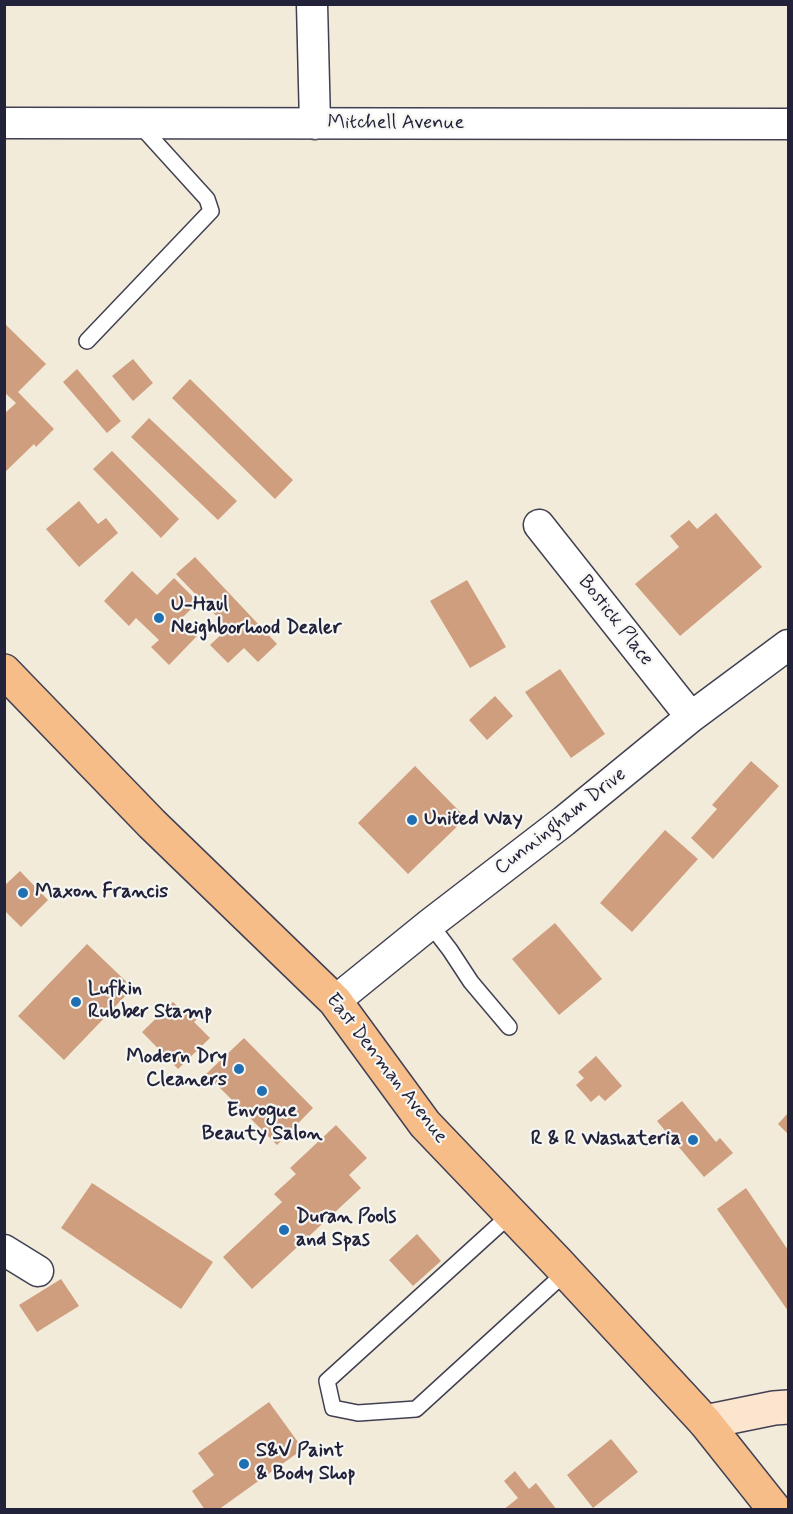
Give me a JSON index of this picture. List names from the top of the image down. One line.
{"streets":{"main road":["East Denman Avenue"],"street":["Mitchell Avenue","Bostick Place","Cunningham Drive"]},"crossings":[["Bostick Place","Cunningham Drive"],["Cunningham Drive","East Denman Avenue"]],"places":["U-Haul Neighborhood Dealer","United Way","Maxon Francis","Lufkin Rubber Stamp","Modern Dry Cleaners","Envogue Beauty Salon","R & R Washateria","Duran Pools and Spas","S&V Paint & Body Shop"]}
